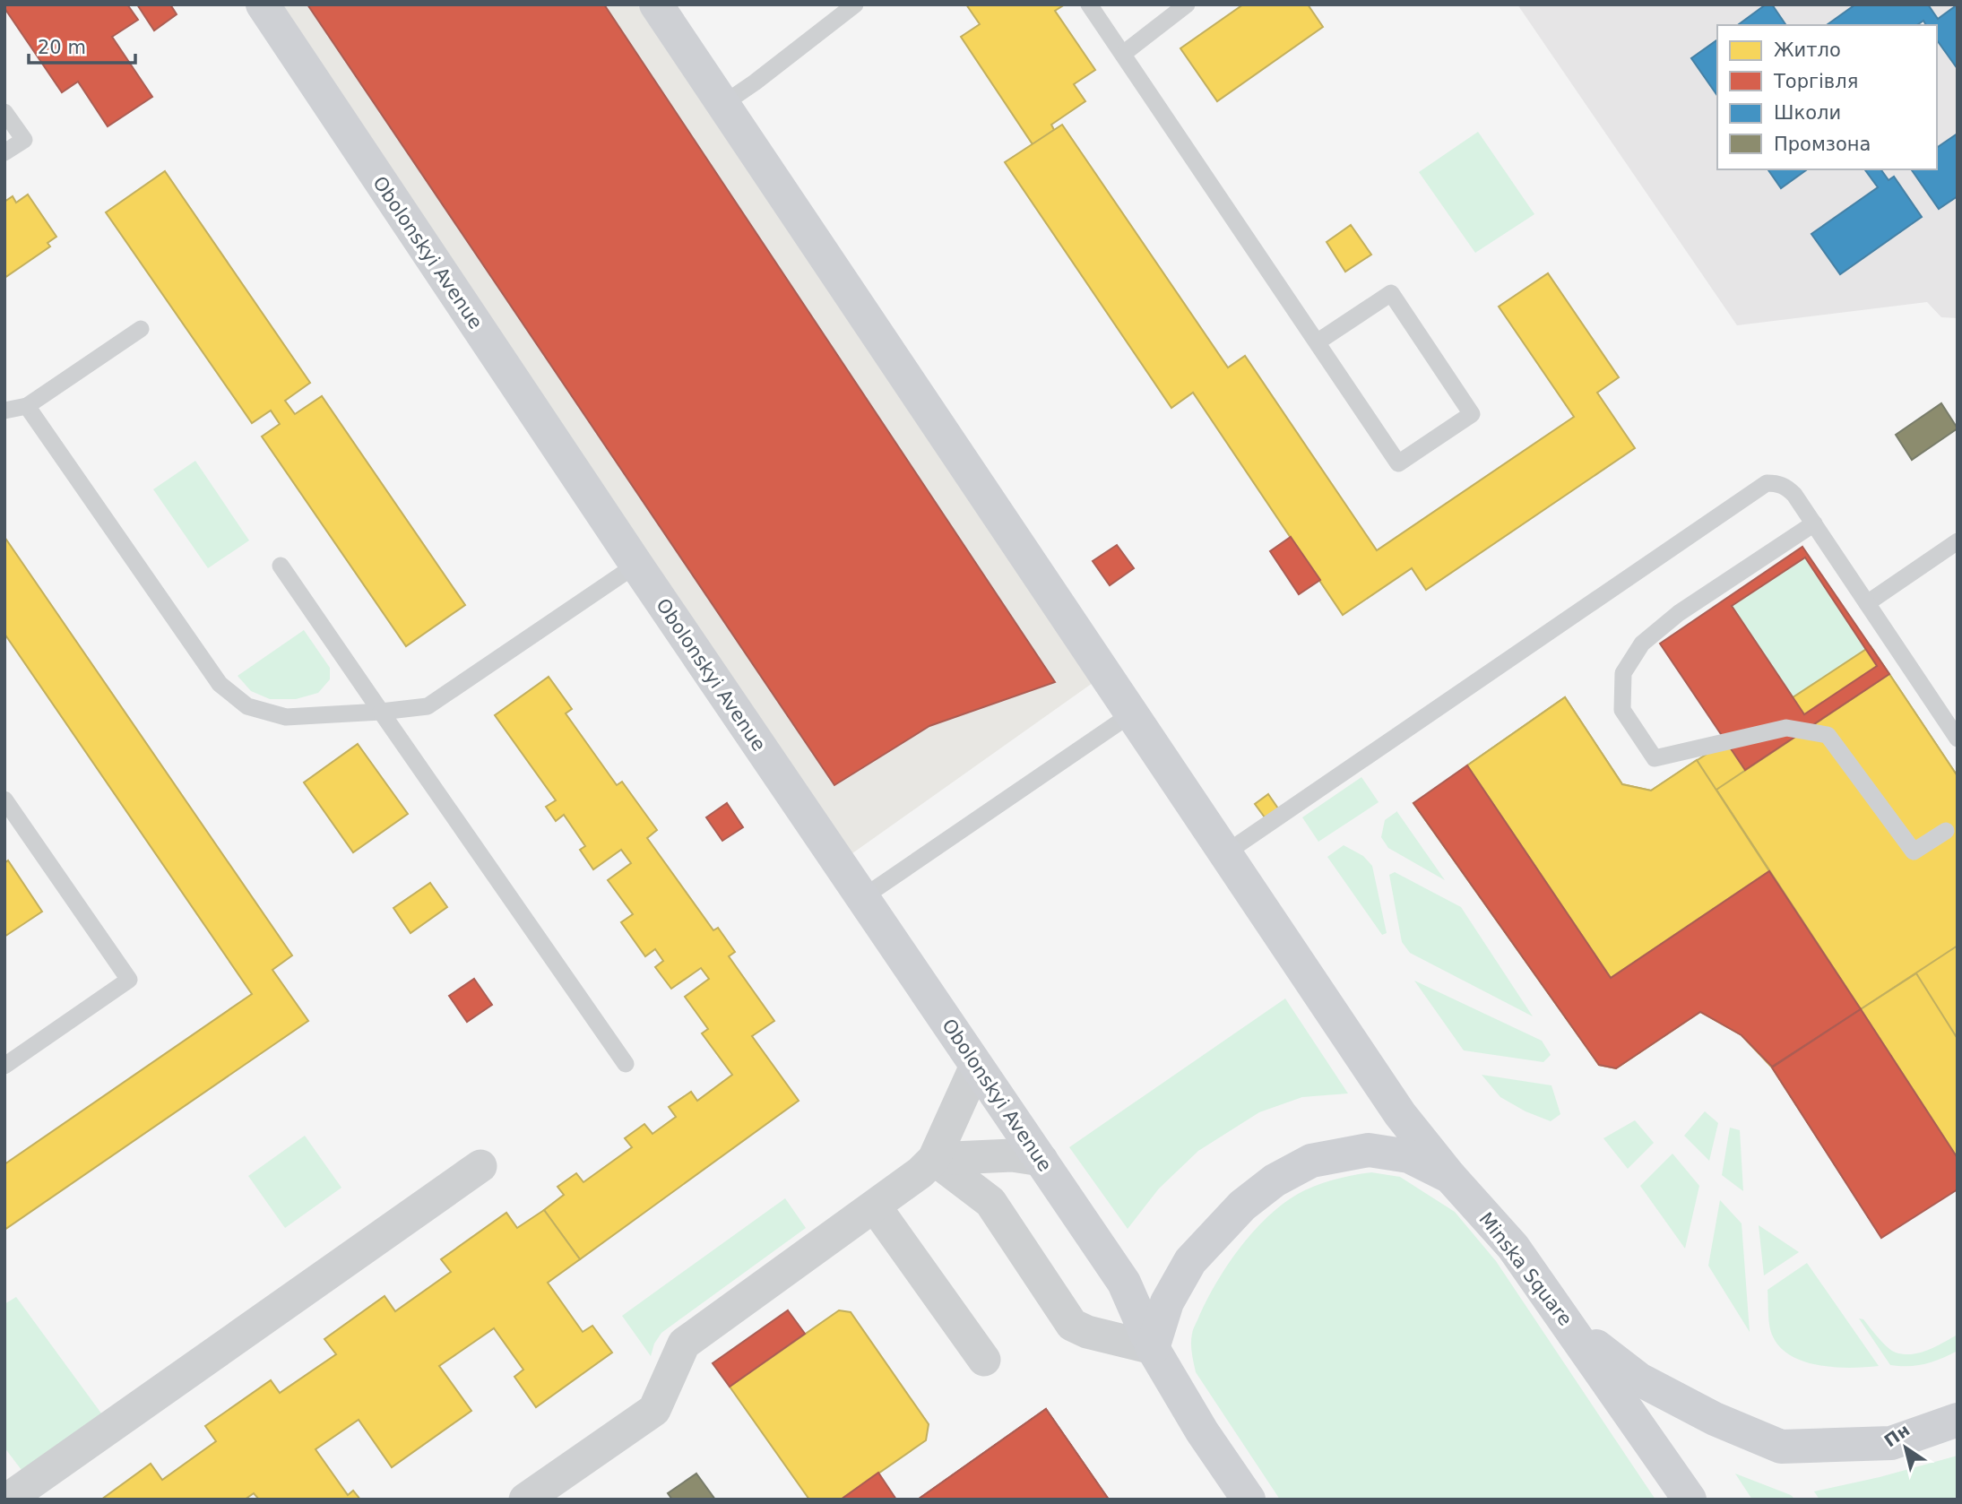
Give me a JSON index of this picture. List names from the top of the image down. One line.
{"streets":{"main road":["Obolonskyi Avenue","Minska Square"]},"crossings":[["Obolonskyi Avenue","Minska Square"]],"legend":["Житло","Торгівля","Школи","Промзона"],"scale_bar":"20 m","north":"top left"}
